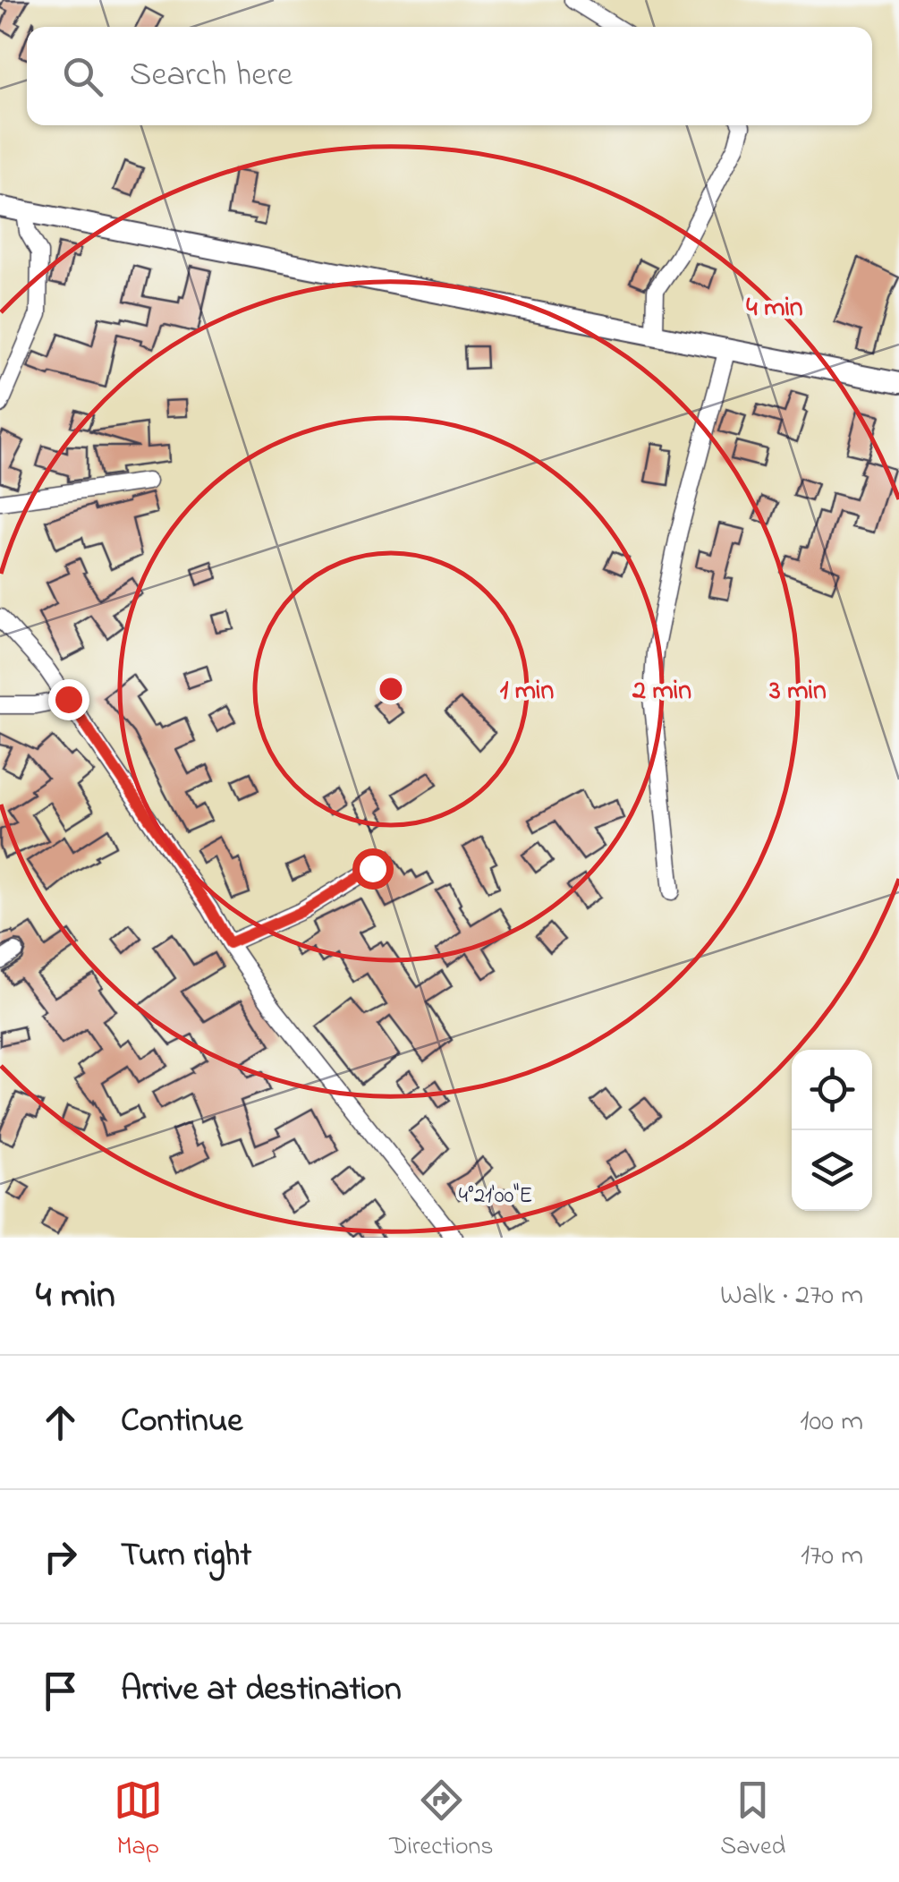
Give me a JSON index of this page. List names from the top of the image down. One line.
{"page":{"search":"Search here","heading":["4 min","Walk · 270 m"],"list":[["Continue","100 m"],["Turn right","170 m"],"Arrive at destination"],"nav":["Map","Directions","Saved"]},"coordinates":["4°21'00\"E"],"rings":["4 min","1 min","2 min","3 min"]}
